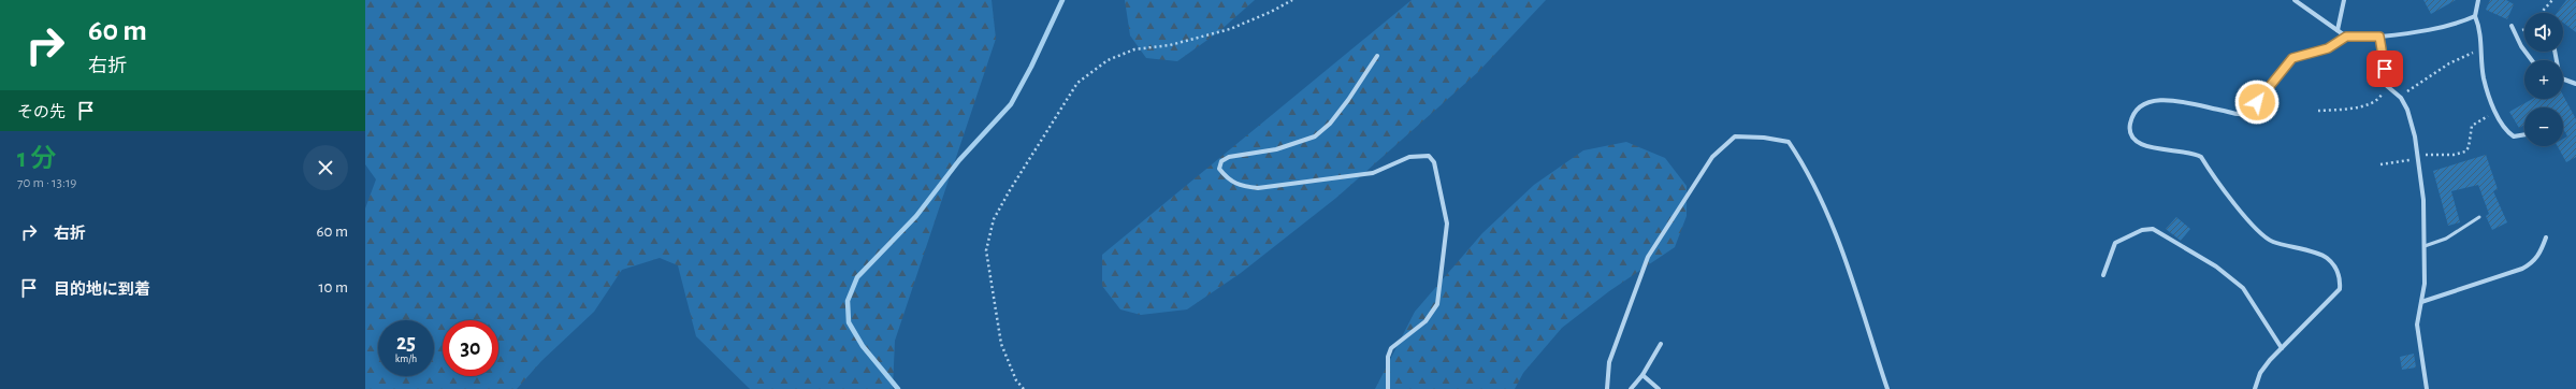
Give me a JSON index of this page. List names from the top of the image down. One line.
{"page":{"turn":["60 m","右折"],"map_buttons":["+","−"],"then":"その先","heading":["1 分","70 m · 13:19"],"list":[{"name":"右折","value":"60 m"},{"name":"目的地に到着","value":"10 m"}],"speed":"25 km/h","limit":"30"}}
